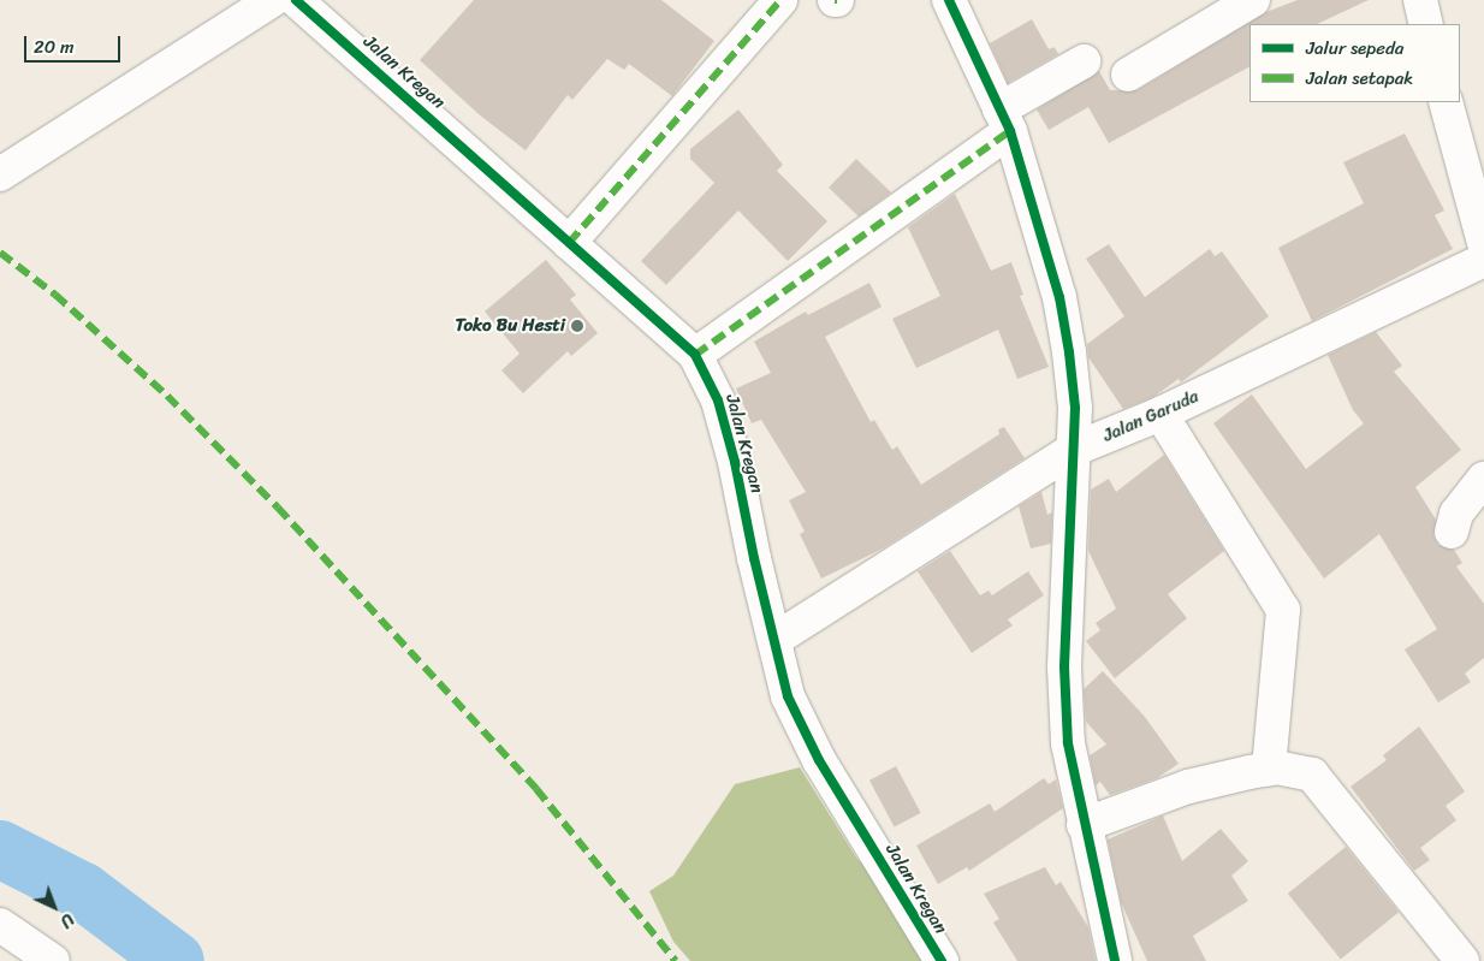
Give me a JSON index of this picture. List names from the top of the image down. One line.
{"streets":{"street":["Jalan Kregan","Jalan Garuda"]},"crossings":[["Jalan Kregan","Jalan Garuda"]],"places":["Toko Bu Hesti"],"legend":["Jalur sepeda","Jalan setapak"],"scale_bar":"20 m","north":"bottom right"}
